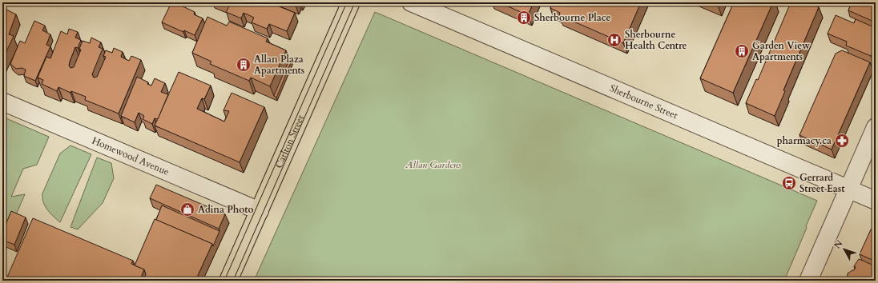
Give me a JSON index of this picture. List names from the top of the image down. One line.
{"streets":{"main road":["Carlton Street"],"street":["Sherbourne Street","Homewood Avenue"]},"crossings":[["Carlton Street","Homewood Avenue"]],"parks":["Allan Gardens"],"places":{"building":["Sherbourne Place","Garden View Apartments","Allan Plaza Apartments"],"hospital":["Sherbourne Health Centre"],"pharmacy":["pharmacy.ca"],"bus stop":["Gerrard Street East"],"shop":["Adina Photo"]},"north":"top left"}
